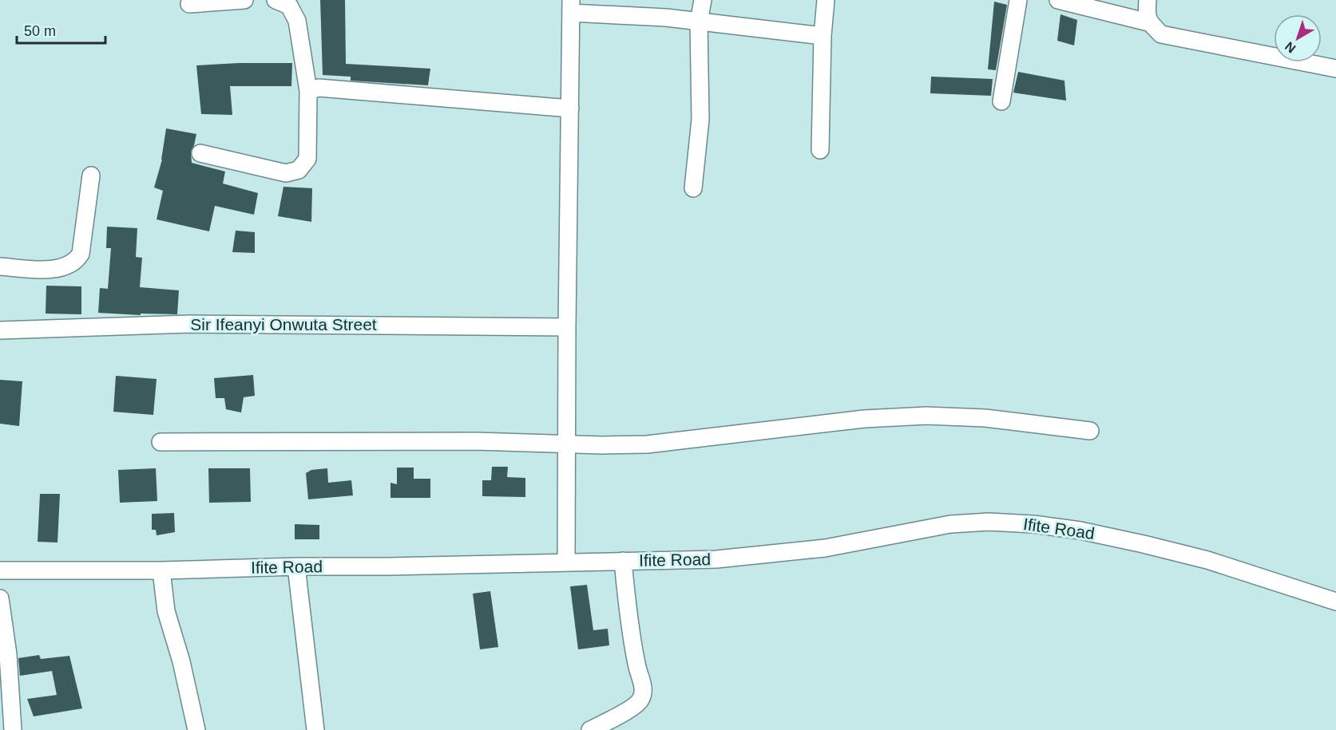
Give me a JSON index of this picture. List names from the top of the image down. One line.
{"streets":{"street":["Sir Ifeanyi Onwuta Street","Ifite Road"]},"scale_bar":"50 m","north":"bottom left"}
